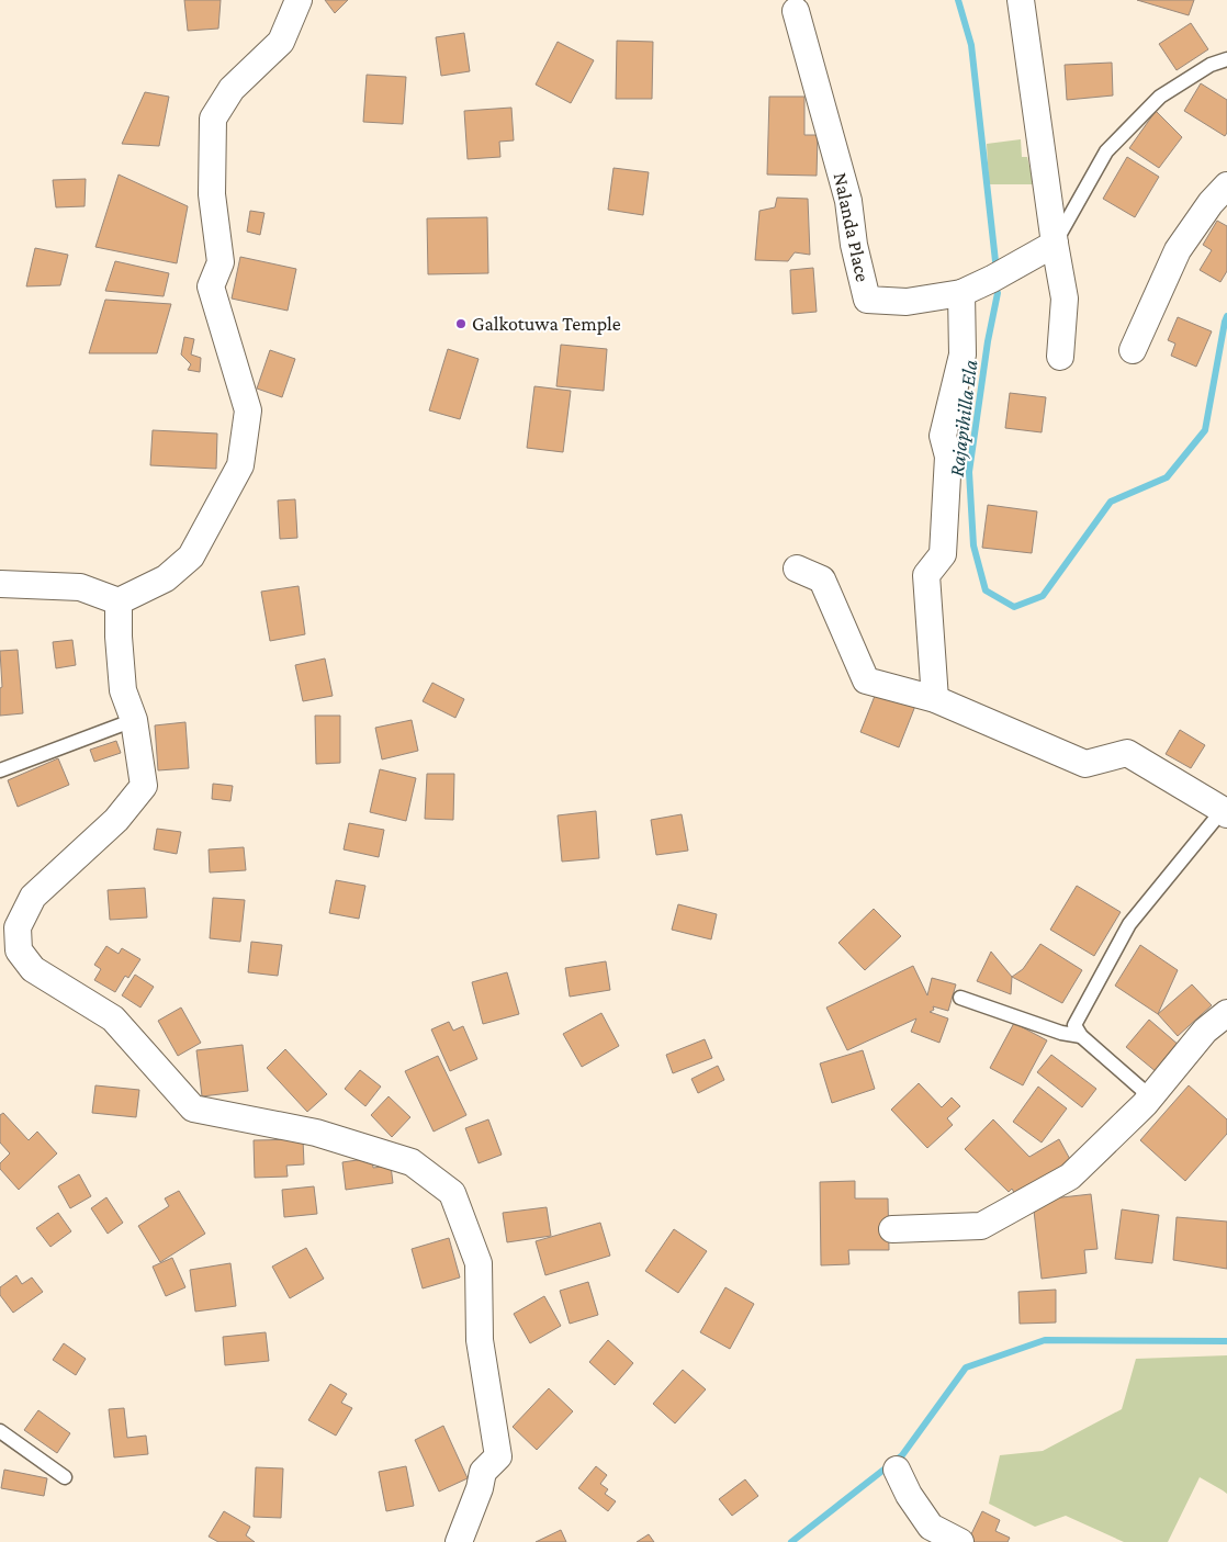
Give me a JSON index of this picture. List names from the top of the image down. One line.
{"streets":{"street":["Nalanda Place"]},"water":["Rajapihilla Ela"],"places":["Galkotuwa Temple"]}
